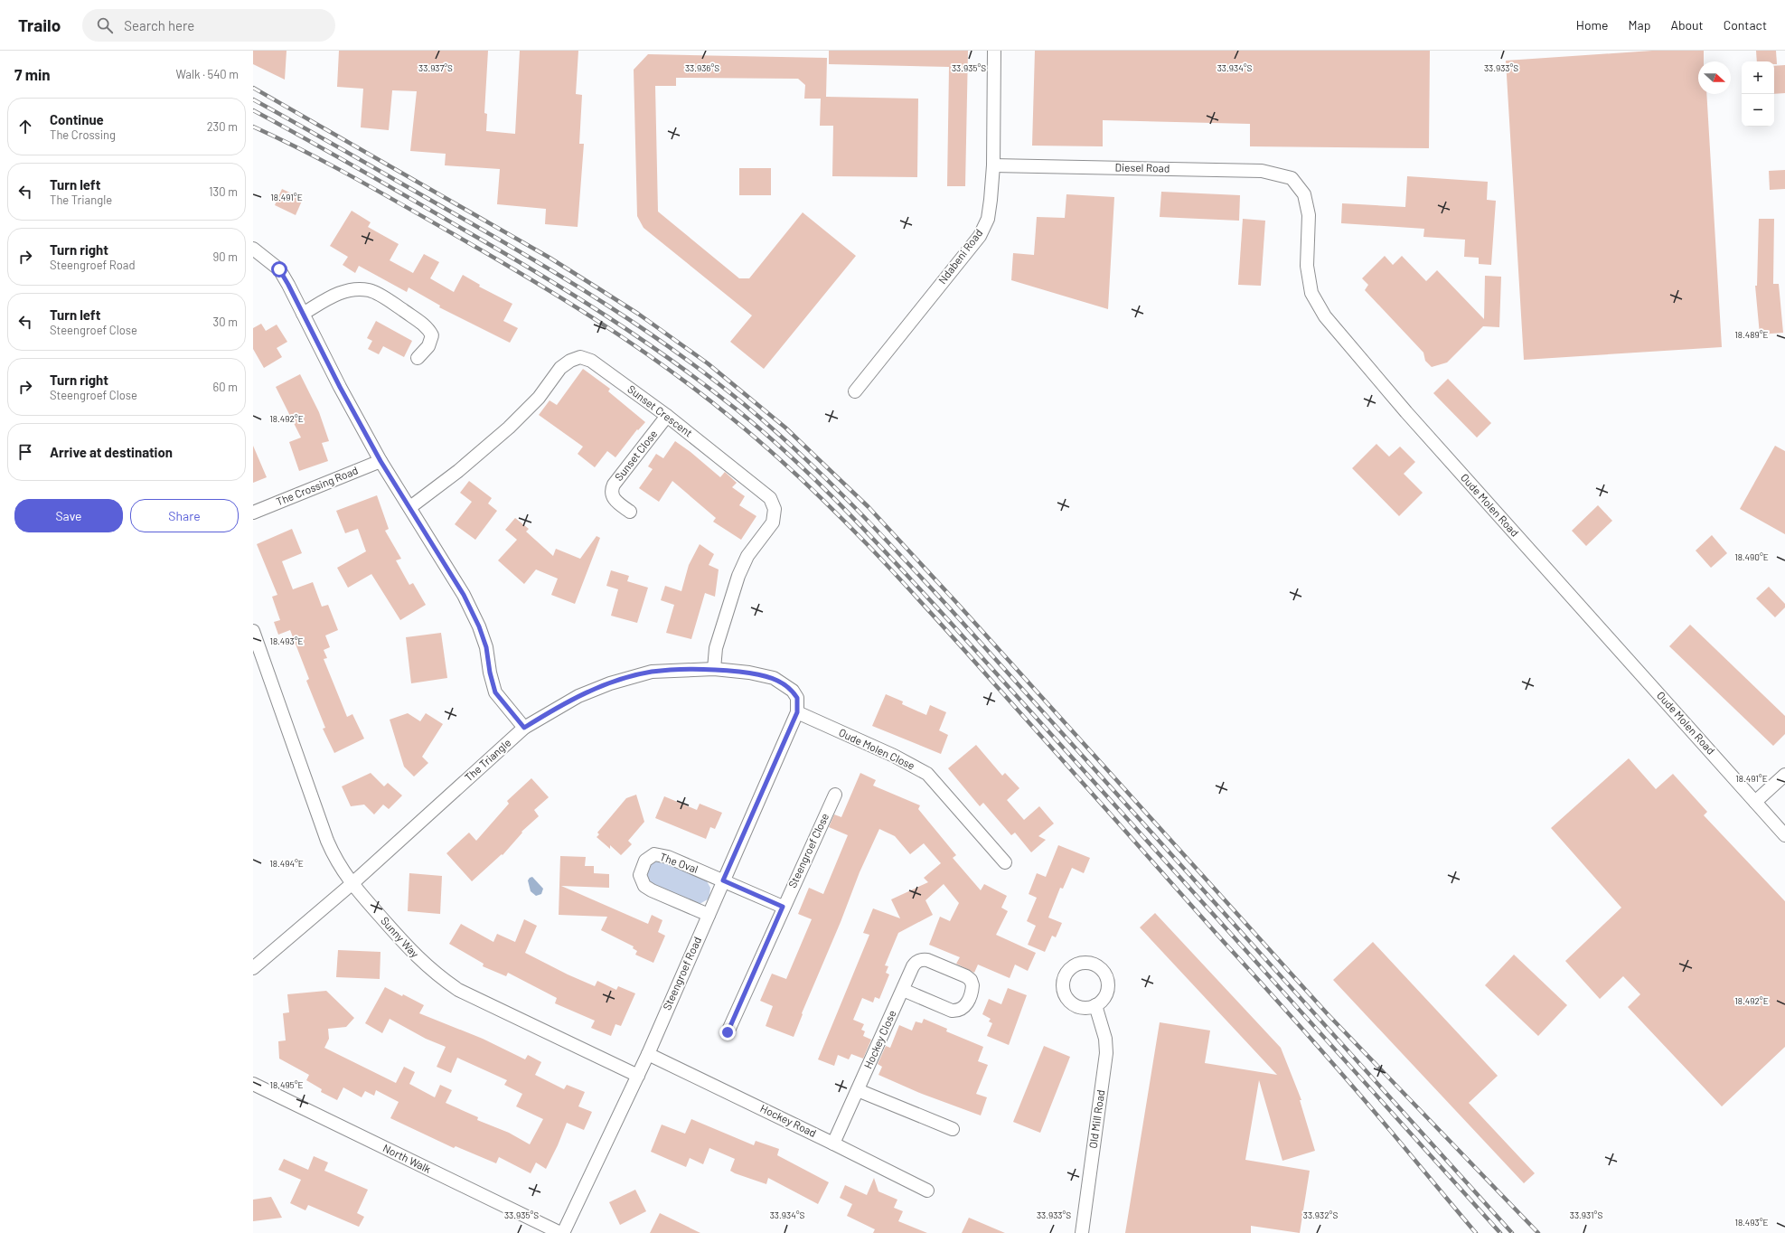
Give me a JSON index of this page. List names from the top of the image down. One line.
{"streets":{"street":["Diesel Road","Ndabeni Road","Sunset Crescent","Sunset Close","The Crossing Road","Oude Molen Road","Oude Molen Close","The Triangle","Steengroef Close","The Oval","Sunny Way","Steengroef Road","Hockey Close","Old Mill Road","Hockey Road","North Walk"]},"crossings":[["Diesel Road","Ndabeni Road"],["Diesel Road","Oude Molen Road"],["Sunset Crescent","Sunset Close"],["Sunset Crescent","The Triangle"],["Oude Molen Close","The Triangle"],["Oude Molen Close","Steengroef Road"],["The Triangle","Sunny Way"],["The Triangle","Steengroef Road"],["The Oval","Steengroef Road"],["Sunny Way","Steengroef Road"],["Steengroef Road","Hockey Road"],["Hockey Close","Hockey Road"]],"north":"right","page":{"header":"Trailo","search":"Search here","nav":["Home","Map","About","Contact"],"heading":["7 min","Walk · 540 m"],"map_buttons":["+","−"],"list":[["Continue","The Crossing","230 m"],["Turn left","The Triangle","130 m"],["Turn right","Steengroef Road","90 m"],["Turn left","Steengroef Close","30 m"],["Turn right","Steengroef Close","60 m"],"Arrive at destination"],"buttons":["Save","Share"]},"coordinates":["33.937°S","33.936°S","33.935°S","33.934°S","33.933°S","18.491°E","18.489°E","18.492°E","18.490°E","18.493°E","18.494°E","18.495°E","33.932°S","33.931°S"]}
